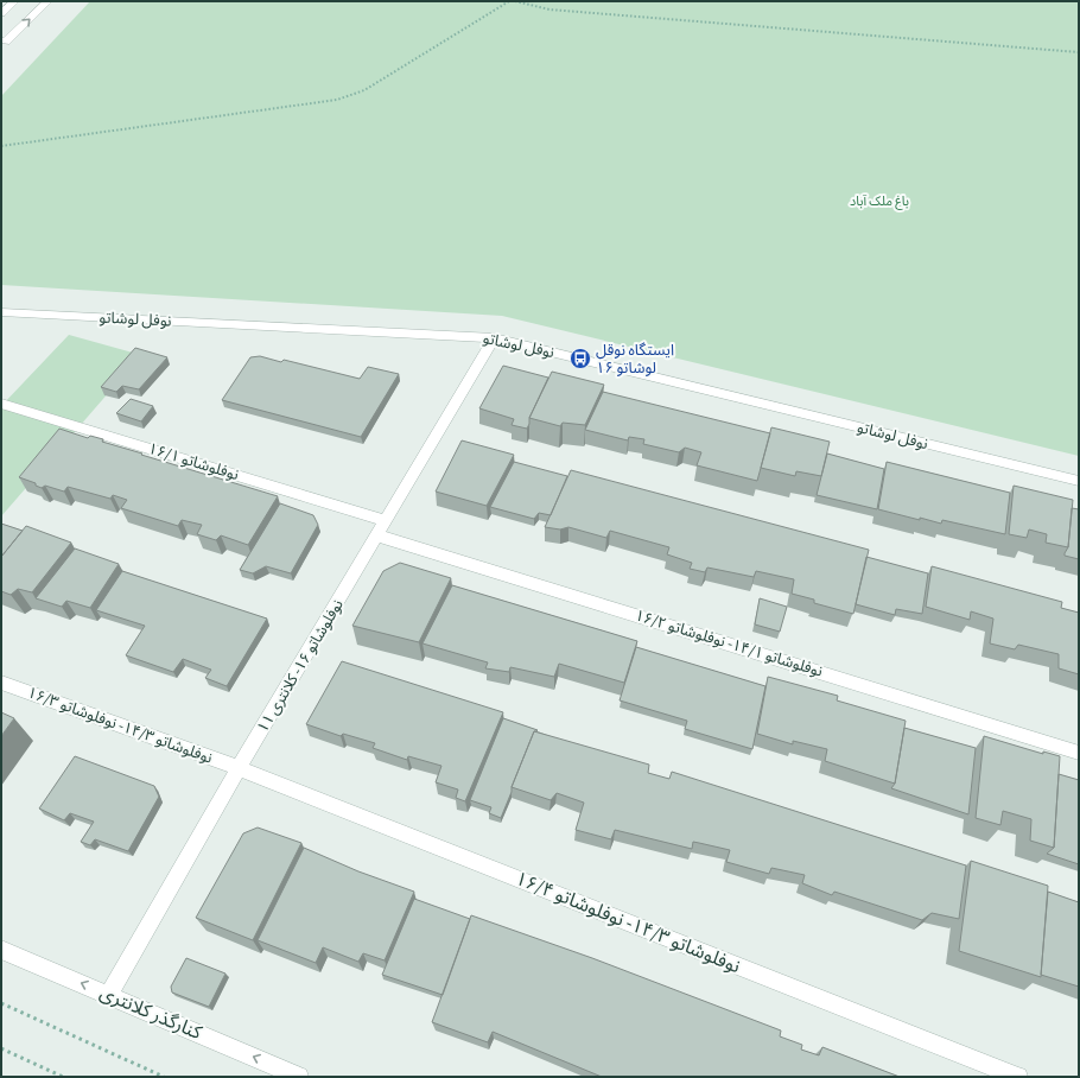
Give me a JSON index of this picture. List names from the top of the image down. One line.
{"streets":{"street":["نوفل لوشاتو","نوفلوشاتو ۱۶/۱","نوفلوشاتو ۱۴/۱- نوفلوشاتو ۱۶/۲","نوفلوشاتو ۱۶- کلانتری ۱۱","نوفلوشاتو ۱۴/۳- نوفلوشاتو ۱۶/۳","نوفلوشاتو ۱۴/۳- نوفلوشاتو ۱۶/۴","کنارگذر کلانتری"]},"crossings":[["نوفل لوشاتو","نوفلوشاتو ۱۶- کلانتری ۱۱"],["نوفلوشاتو ۱۶/۱","نوفلوشاتو ۱۶- کلانتری ۱۱"],["نوفلوشاتو ۱۴/۱- نوفلوشاتو ۱۶/۲","نوفلوشاتو ۱۶- کلانتری ۱۱"],["نوفلوشاتو ۱۶- کلانتری ۱۱","نوفلوشاتو ۱۴/۳- نوفلوشاتو ۱۶/۳"],["نوفلوشاتو ۱۶- کلانتری ۱۱","نوفلوشاتو ۱۴/۳- نوفلوشاتو ۱۶/۴"],["نوفلوشاتو ۱۶- کلانتری ۱۱","کنارگذر کلانتری"],["نوفلوشاتو ۱۴/۳- نوفلوشاتو ۱۶/۳","نوفلوشاتو ۱۴/۳- نوفلوشاتو ۱۶/۴"]],"one_way":["کنارگذر کلانتری"],"parks":["باغ ملک آباد"],"places":{"bus stop":["ایستگاه نوقل لوشاتو ۱۶"]}}
